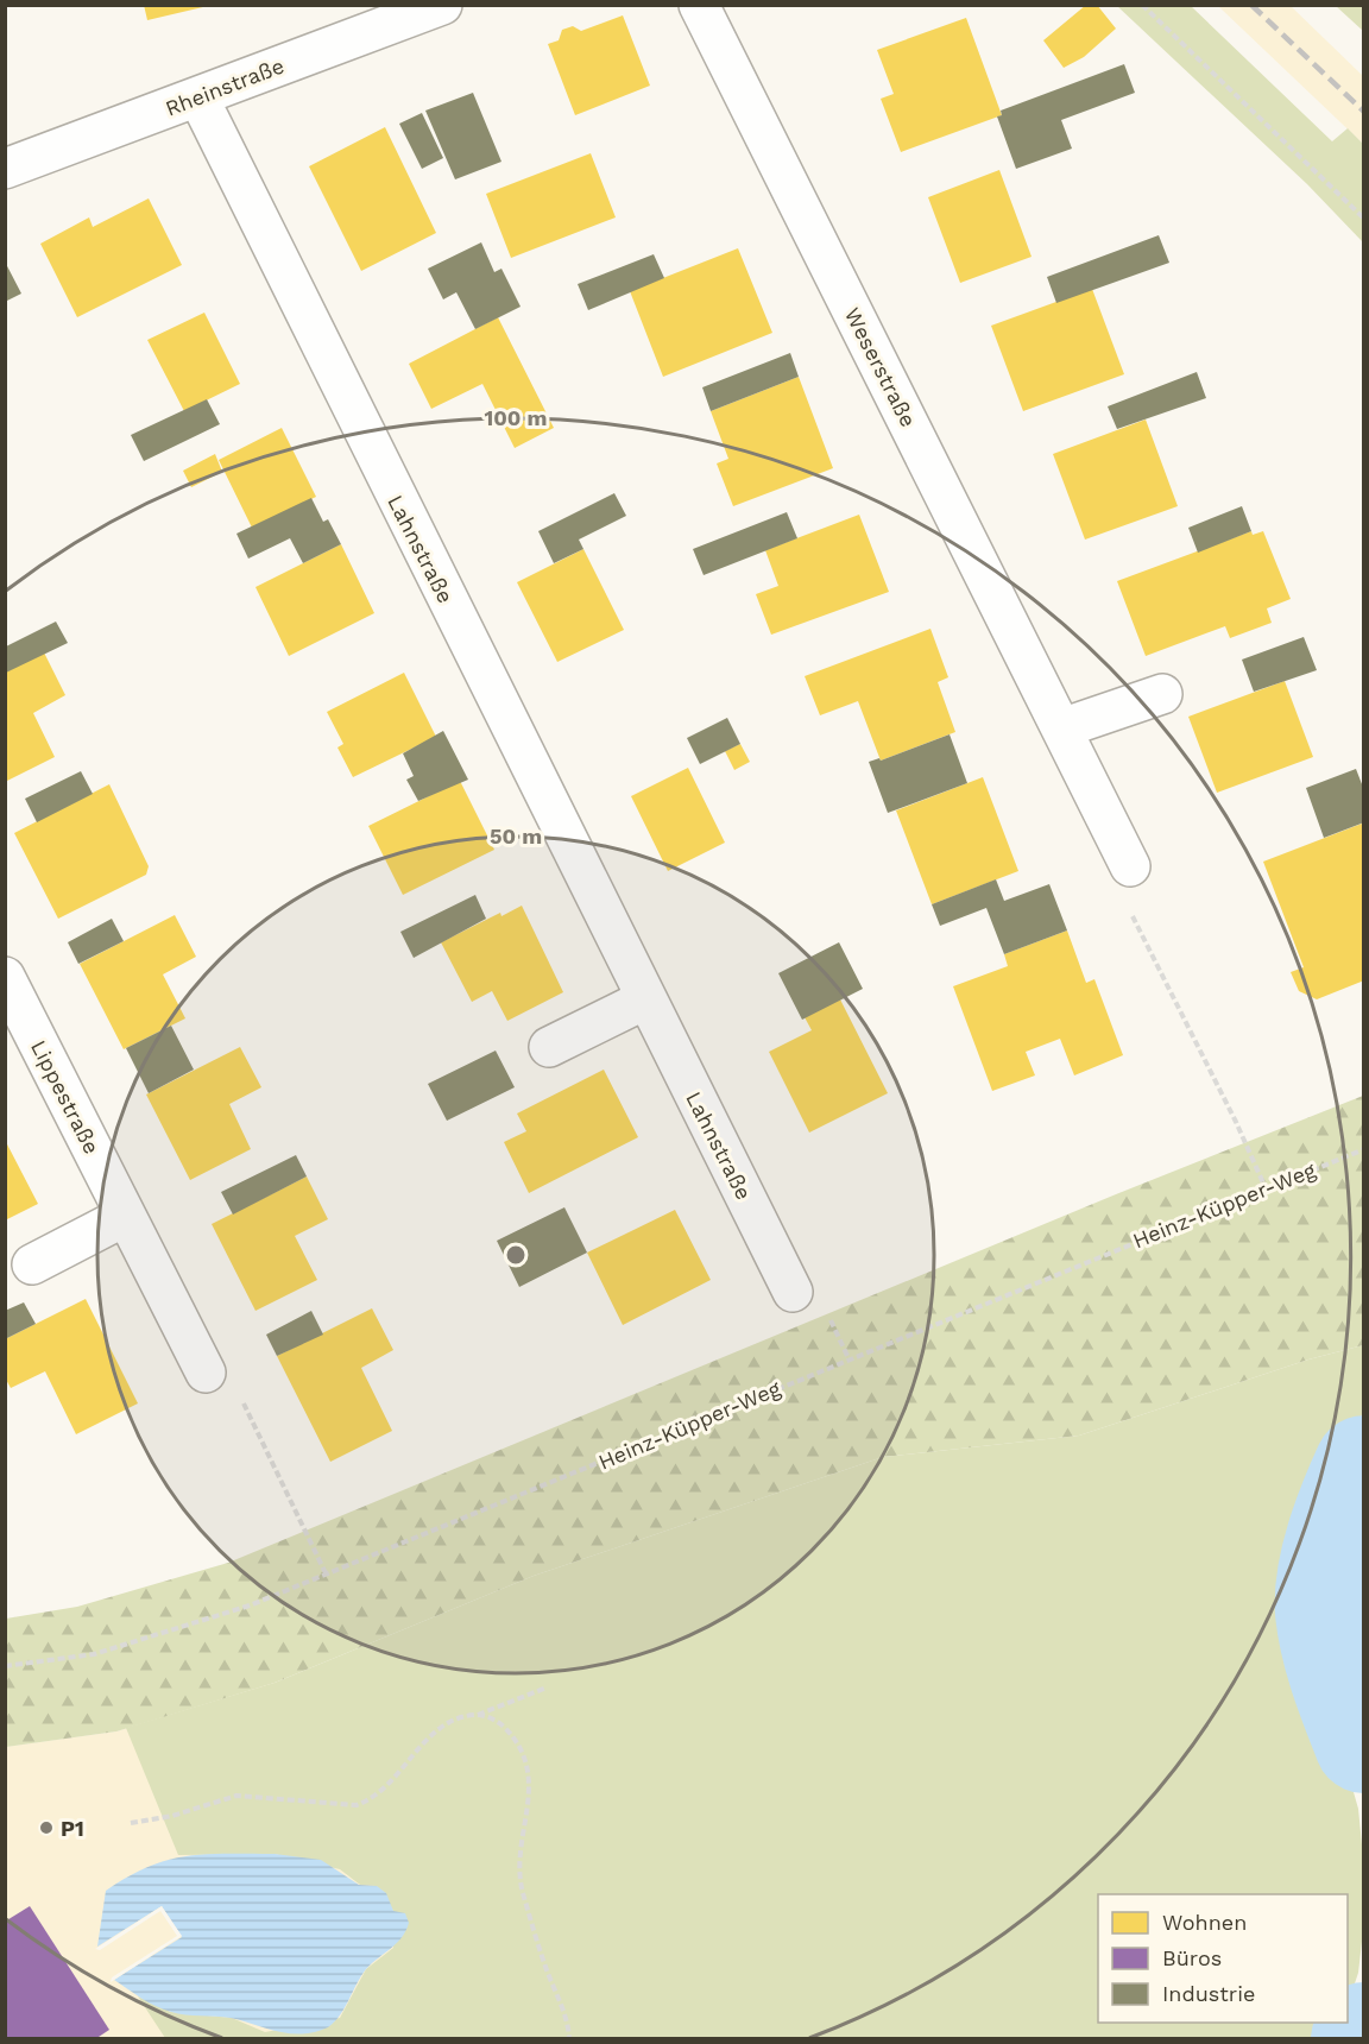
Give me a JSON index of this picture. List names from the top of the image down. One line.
{"streets":{"street":["Rheinstraße","Weserstraße","Lahnstraße","Lippestraße"],"path":["Heinz-Küpper-Weg"]},"crossings":[["Rheinstraße","Lahnstraße"]],"places":["P1"],"legend":["Wohnen","Büros","Industrie"],"rings":["100 m","50 m"]}
